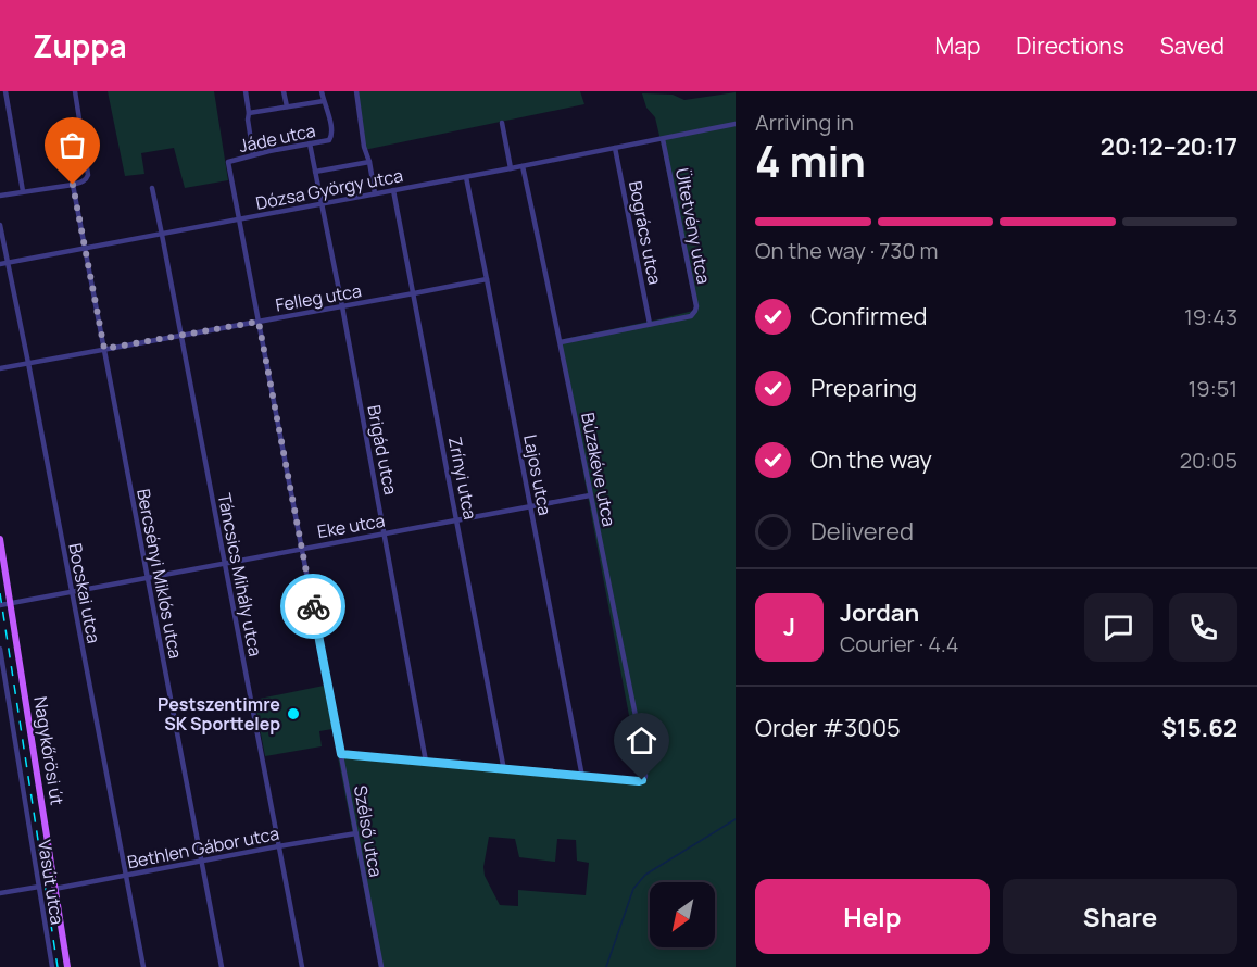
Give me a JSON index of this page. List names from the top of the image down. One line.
{"streets":{"main road":["Nagykőrösi út"],"street":["Jáde utca","Dózsa György utca","Ültetvény utca","Bogrács utca","Felleg utca","Brigád utca","Búzakéve utca","Lajos utca","Zrínyi utca","Eke utca","Bercsényi Miklós utca","Táncsics Mihály utca","Bocskai utca","Szélső utca","Bethlen Gábor utca","Vasút utca"]},"crossings":[["Jáde utca","Brigád utca"],["Jáde utca","Szélső utca"],["Dózsa György utca","Ültetvény utca"],["Dózsa György utca","Bogrács utca"],["Dózsa György utca","Brigád utca"],["Dózsa György utca","Búzakéve utca"],["Dózsa György utca","Lajos utca"],["Dózsa György utca","Zrínyi utca"],["Dózsa György utca","Bercsényi Miklós utca"],["Dózsa György utca","Táncsics Mihály utca"],["Dózsa György utca","Bocskai utca"],["Dózsa György utca","Szélső utca"],["Ültetvény utca","Bogrács utca"],["Felleg utca","Brigád utca"],["Felleg utca","Lajos utca"],["Felleg utca","Zrínyi utca"],["Felleg utca","Bercsényi Miklós utca"],["Felleg utca","Táncsics Mihály utca"],["Felleg utca","Bocskai utca"],["Felleg utca","Szélső utca"],["Brigád utca","Eke utca"],["Búzakéve utca","Lajos utca"],["Búzakéve utca","Eke utca"],["Lajos utca","Eke utca"],["Zrínyi utca","Eke utca"],["Eke utca","Bercsényi Miklós utca"],["Eke utca","Táncsics Mihály utca"],["Eke utca","Bocskai utca"],["Eke utca","Nagykőrösi út"],["Eke utca","Szélső utca"],["Bercsényi Miklós utca","Bethlen Gábor utca"],["Táncsics Mihály utca","Bethlen Gábor utca"],["Bocskai utca","Bethlen Gábor utca"],["Nagykőrösi út","Bethlen Gábor utca"],["Szélső utca","Bethlen Gábor utca"]],"places":["Pestszentimre SK Sporttelep"],"north":"bottom left","page":{"header":"Zuppa","nav":["Map","Directions","Saved"],"heading":["4 min","Arriving in","20:12–20:17"],"panel":["Jordan","Courier · 4.4","Order #3005","$15.62"],"bar":"On the way · 730 m","list":[["Confirmed","19:43"],["Preparing","19:51"],["On the way","20:05"],"Delivered"],"round":"J","buttons":["Help","Share"]}}
